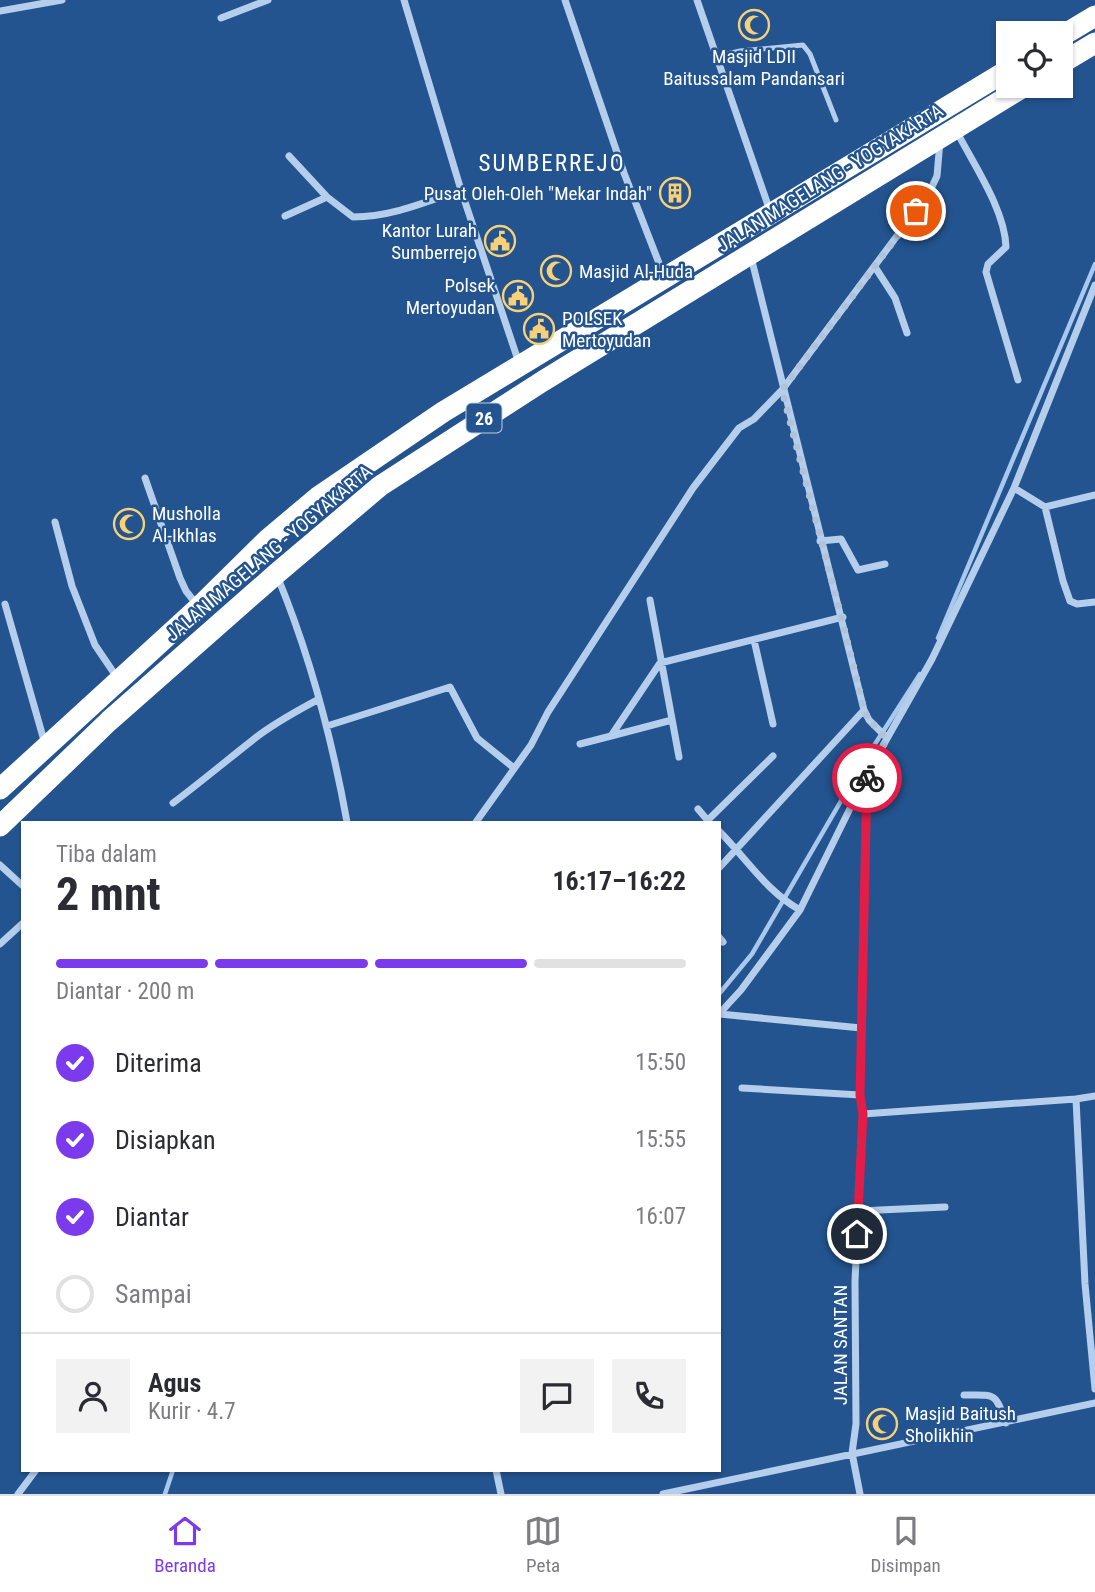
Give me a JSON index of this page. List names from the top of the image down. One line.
{"streets":{"highway":["JALAN MAGELANG - YOGYAKARTA","26"],"street":["JALAN SANTAN"]},"districts":["SUMBERREJO"],"places":{"mosque":["Masjid LDII Baitussalam Pandansari","Masjid Al-Huda","Musholla Al-Ikhlas","Masjid Baitush Sholikhin"],"building":["Pusat Oleh-Oleh \"Mekar Indah\""],"public building":["Kantor Lurah Sumberrejo","Polsek Mertoyudan","POLSEK Mertoyudan"]},"page":{"heading":["2 mnt","Tiba dalam","16:17–16:22"],"panel":["Agus","Kurir · 4.7"],"bar":"Diantar · 200 m","list":[["Diterima","15:50"],["Disiapkan","15:55"],["Diantar","16:07"],"Sampai"],"tabs":["Beranda","Peta","Disimpan"]}}
